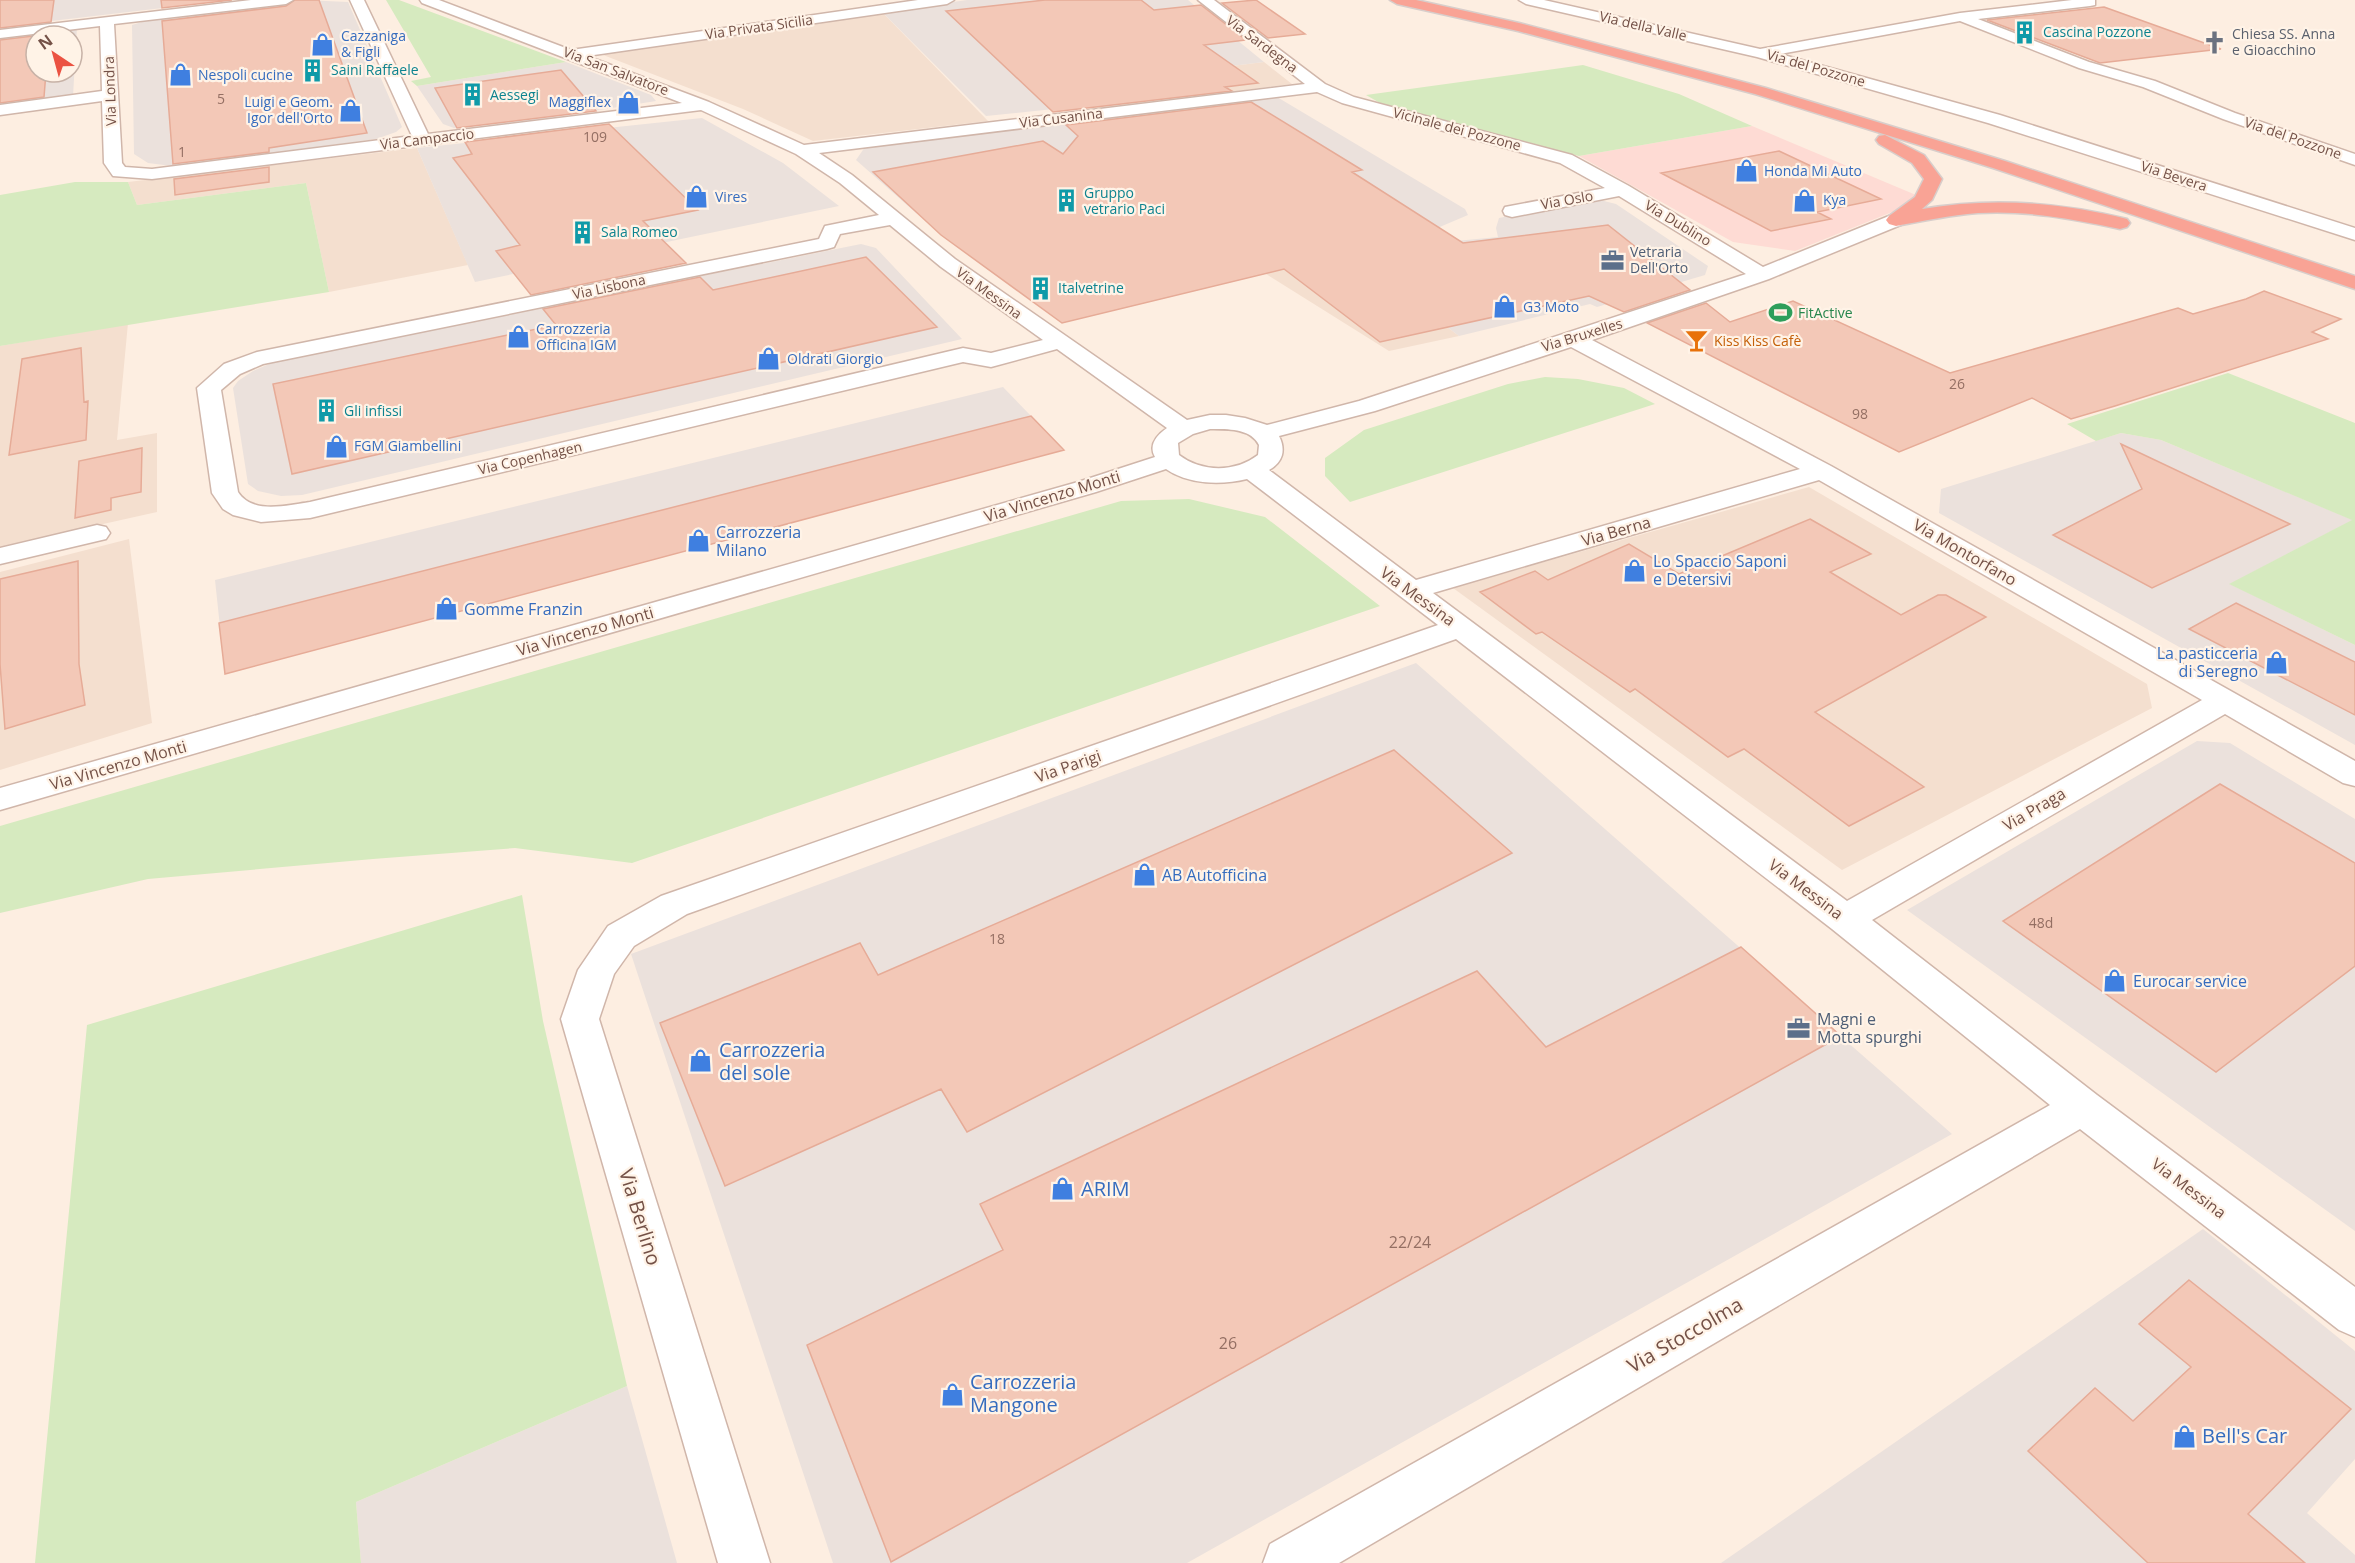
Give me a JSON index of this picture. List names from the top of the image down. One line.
{"streets":{"street":["Via della Valle","Via Privata Sicilia","Via Sardegna","Via del Pozzone","Via San Salvatore","Via Londra","Via Cusanina","Vicinale dei Pozzone","Via Campaccio","Via Bevera","Via Oslo","Via Dublino","Via Lisbona","Via Messina","Via Bruxelles","Via Copenhagen","Via Vincenzo Monti","Via Berna","Via Montorfano","Via Parigi","Via Praga","Via Berlino","Via Stoccolma"]},"crossings":[["Via della Valle","Via del Pozzone"],["Via Privata Sicilia","Via San Salvatore"],["Via Sardegna","Via Cusanina"],["Via Sardegna","Vicinale dei Pozzone"],["Via del Pozzone","Via Bevera"],["Via San Salvatore","Via Cusanina"],["Via San Salvatore","Via Campaccio"],["Via San Salvatore","Via Messina"],["Via Londra","Via Campaccio"],["Via Cusanina","Vicinale dei Pozzone"],["Via Cusanina","Via Messina"],["Vicinale dei Pozzone","Via Dublino"],["Via Oslo","Via Dublino"],["Via Dublino","Via Bruxelles"],["Via Lisbona","Via Messina"],["Via Lisbona","Via Copenhagen"],["Via Messina","Via Copenhagen"],["Via Messina","Via Berna"],["Via Messina","Via Parigi"],["Via Messina","Via Praga"],["Via Messina","Via Stoccolma"],["Via Bruxelles","Via Montorfano"],["Via Berna","Via Montorfano"],["Via Montorfano","Via Praga"],["Via Parigi","Via Berlino"]],"places":{"building":["Cascina Pozzone","Saini Raffaele","Aessegi","Gruppo vetrario Paci","Sala Romeo","Italvetrine","Gli infissi"],"church":["Chiesa SS. Anna e Gioacchino"],"shop":["Cazzaniga & Figli","Nespoli cucine","Maggiflex","Luigi e Geom. Igor dell'Orto","Honda Mi Auto","Vires","Kya","G3 Moto","Carrozzeria Officina IGM","Oldrati Giorgio","FGM Giambellini","Carrozzeria Milano","Lo Spaccio Saponi e Detersivi","Gomme Franzin","La pasticceria di Seregno","AB Autofficina","Eurocar service","Carrozzeria del sole","ARIM","Carrozzeria Mangone","Bell's Car"],"office":["Vetraria Dell'Orto","Magni e Motta spurghi"],"sports":["FitActive"],"bar":["Kiss Kiss Cafè"]},"house_numbers":["5","109","1","26","98","48d","18","22/24","26"],"north":"top left"}
